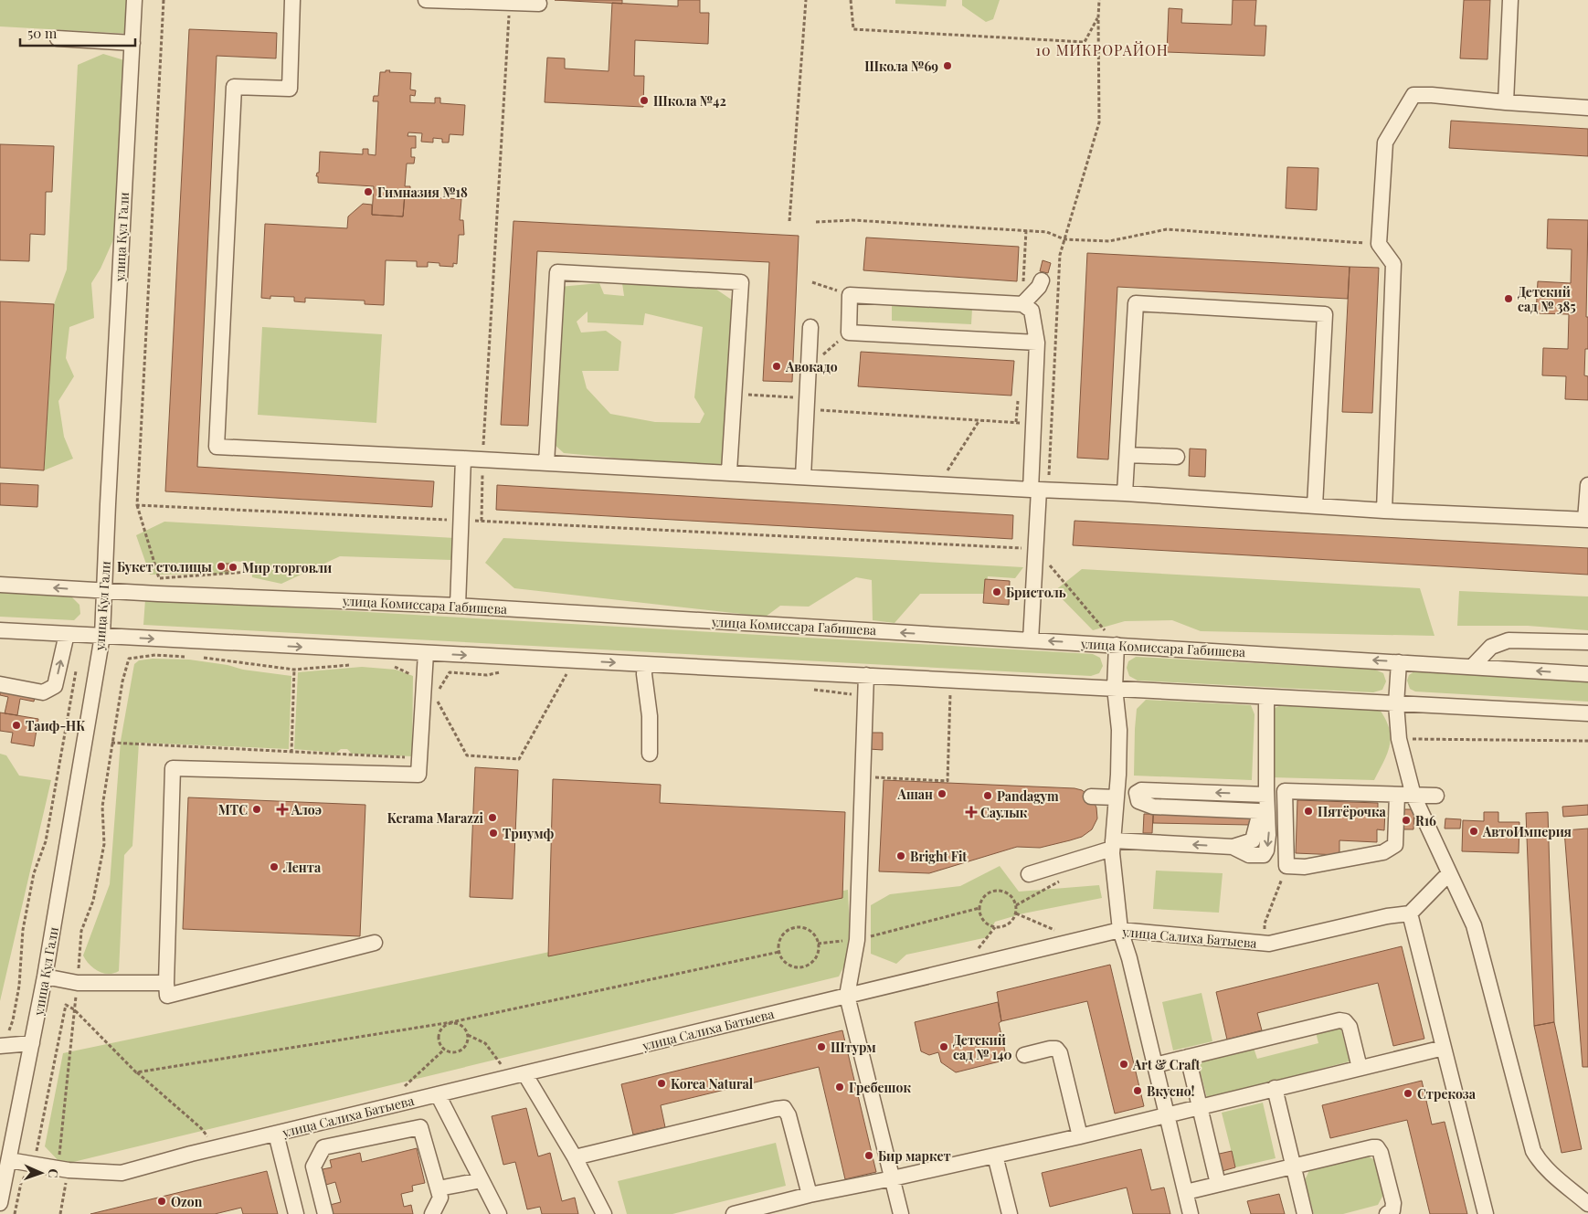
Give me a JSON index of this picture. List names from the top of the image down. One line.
{"streets":{"street":["улица Кул Гали","улица Комиссара Габишева","улица Салиха Батыева"]},"crossings":[["улица Кул Гали","улица Комиссара Габишева"],["улица Кул Гали","улица Салиха Батыева"]],"districts":["10 МИКРОРАЙОН"],"places":{"other":["Школа №69","Школа №42","Гимназия №18","Детский сад № 385","Авокадо","Букет столицы","Мир торговли","Бристоль","Таиф-НК","Ашан","Pandagym","МТС","Пятёрочка","Kerama Marazzi","R16","АвтоИмперия","Триумф","Bright Fit","Лента","Штурм","Детский сад № 140","Art & Craft","Korea Natural","Гребешок","Вкусно!","Стрекоза","Бир маркет","Ozon"],"health":["Алоэ","Саулык"]},"scale_bar":"50 m","north":"right"}
